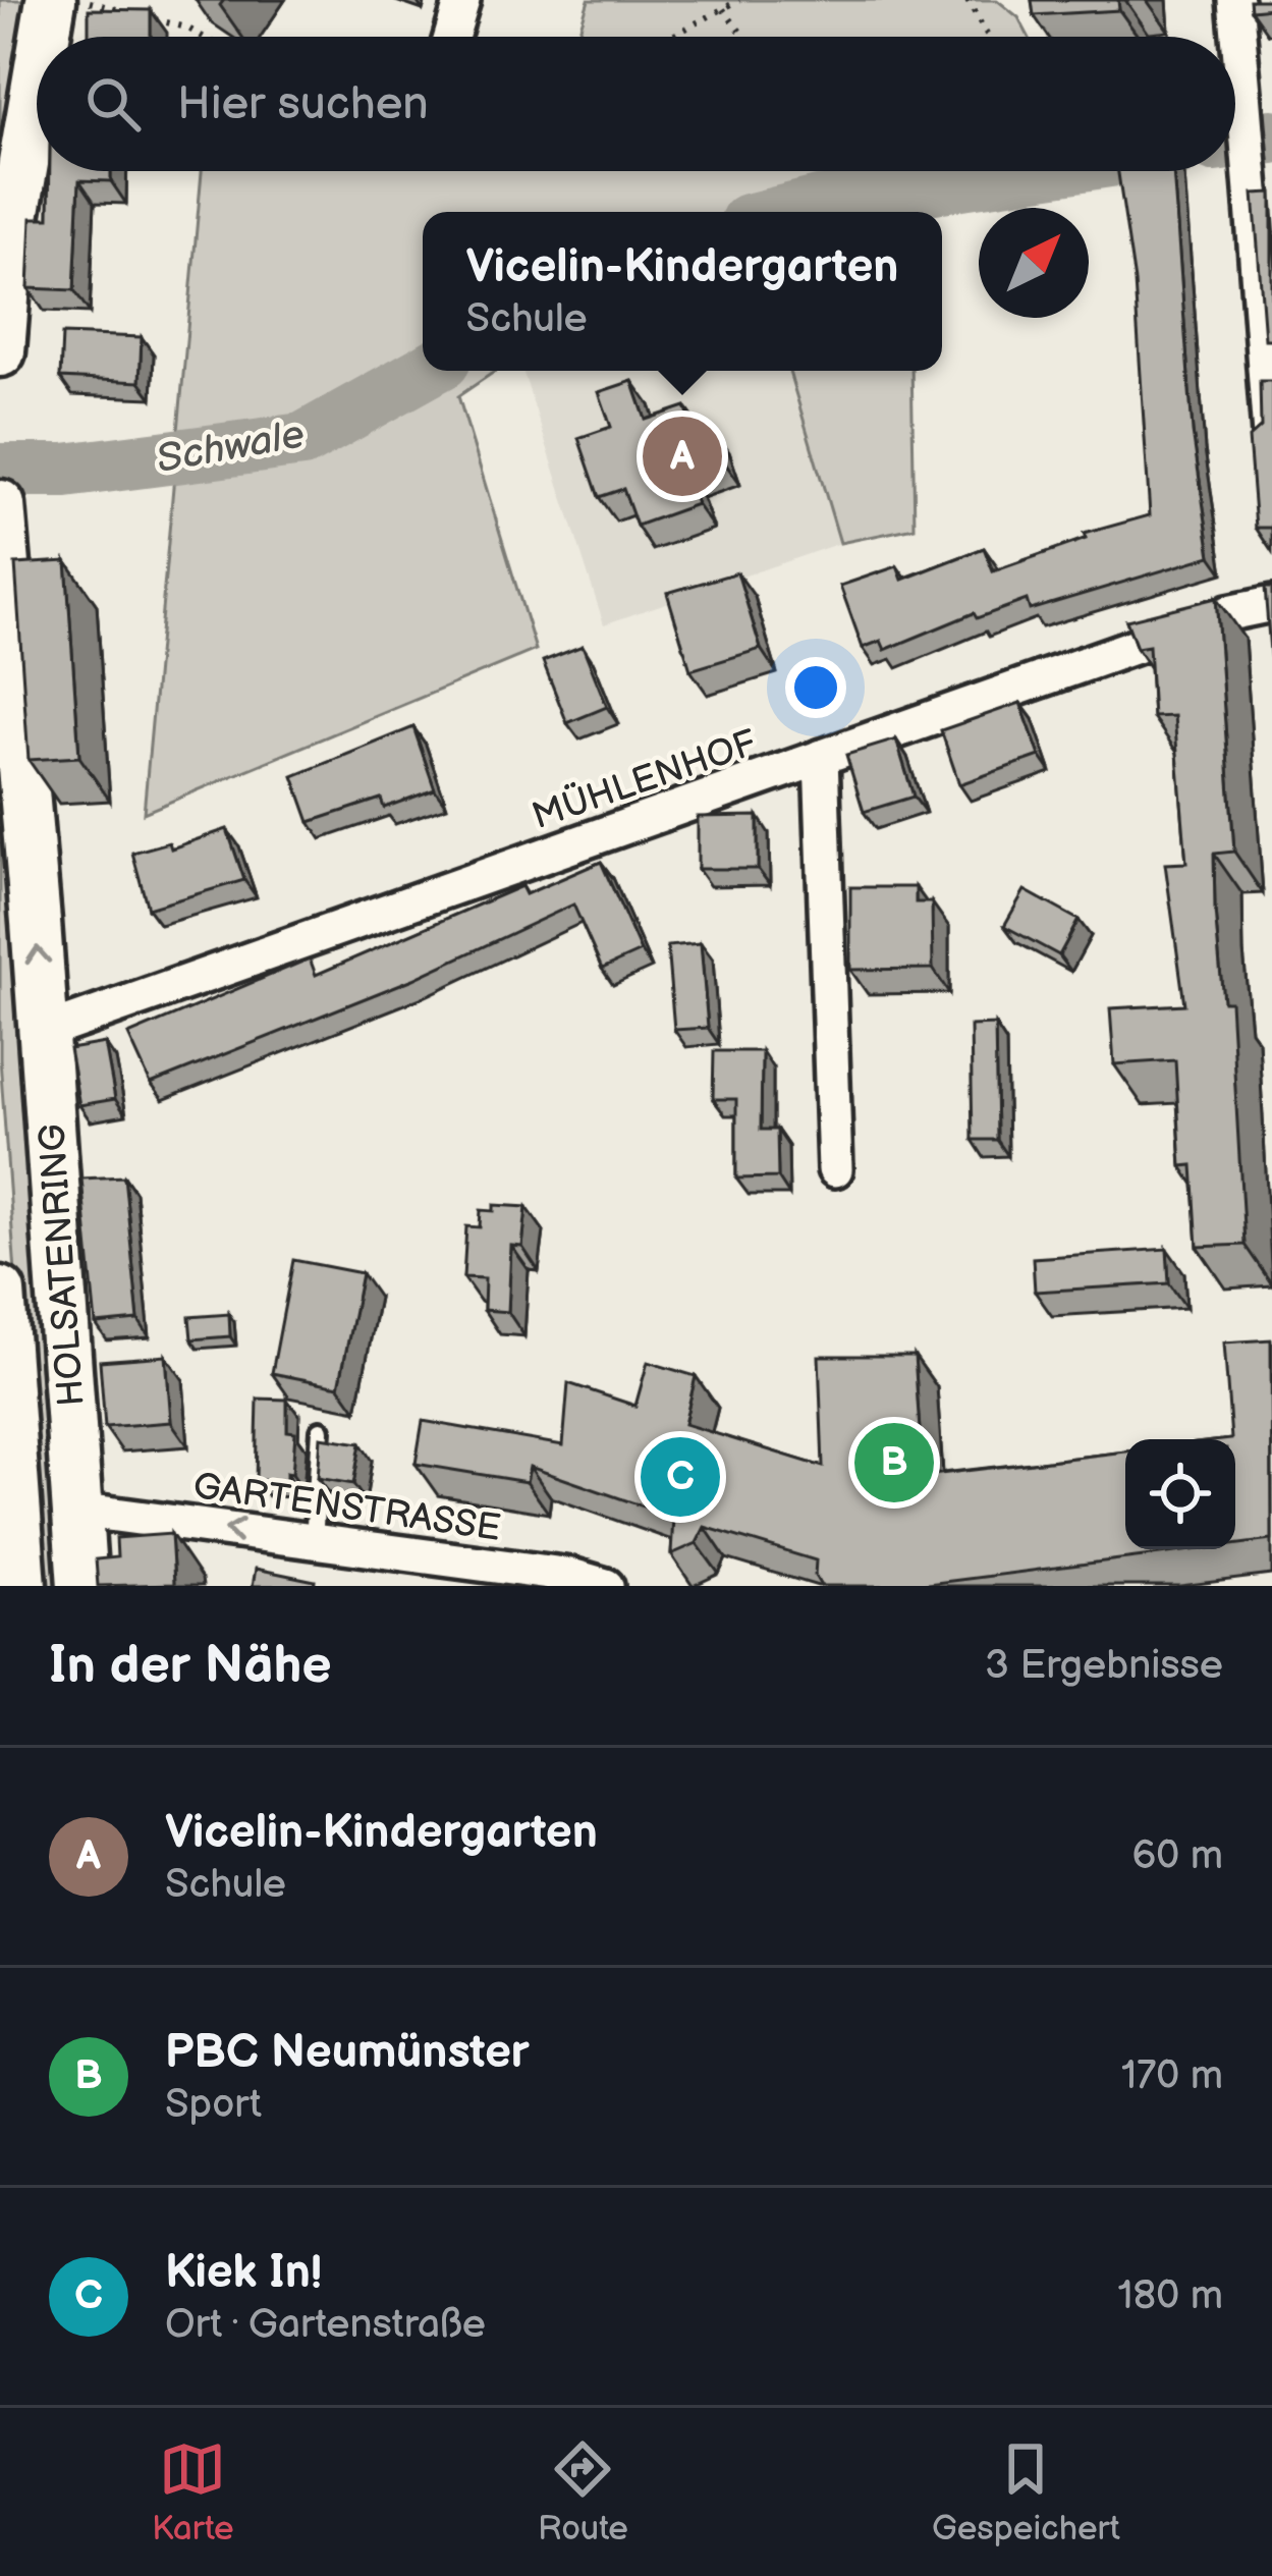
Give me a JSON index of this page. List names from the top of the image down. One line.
{"streets":{"main road":["HOLSATENRING"],"street":["MÜHLENHOF","GARTENSTRASSE"]},"crossings":[["MÜHLENHOF","HOLSATENRING"],["HOLSATENRING","GARTENSTRASSE"]],"one_way":["HOLSATENRING","GARTENSTRASSE"],"water":["Schwale"],"north":"top right","page":{"search":"Hier suchen","popup":["Vicelin-Kindergarten","Schule"],"pins":["A","B","C"],"heading":["In der Nähe","3 Ergebnisse"],"list":[{"mark":"A","name":"Vicelin-Kindergarten","note":"Schule","value":"60 m"},{"mark":"B","name":"PBC Neumünster","note":"Sport","value":"170 m"},{"mark":"C","name":"Kiek In!","note":"Ort · Gartenstraße","value":"180 m"}],"nav":["Karte","Route","Gespeichert"]}}
